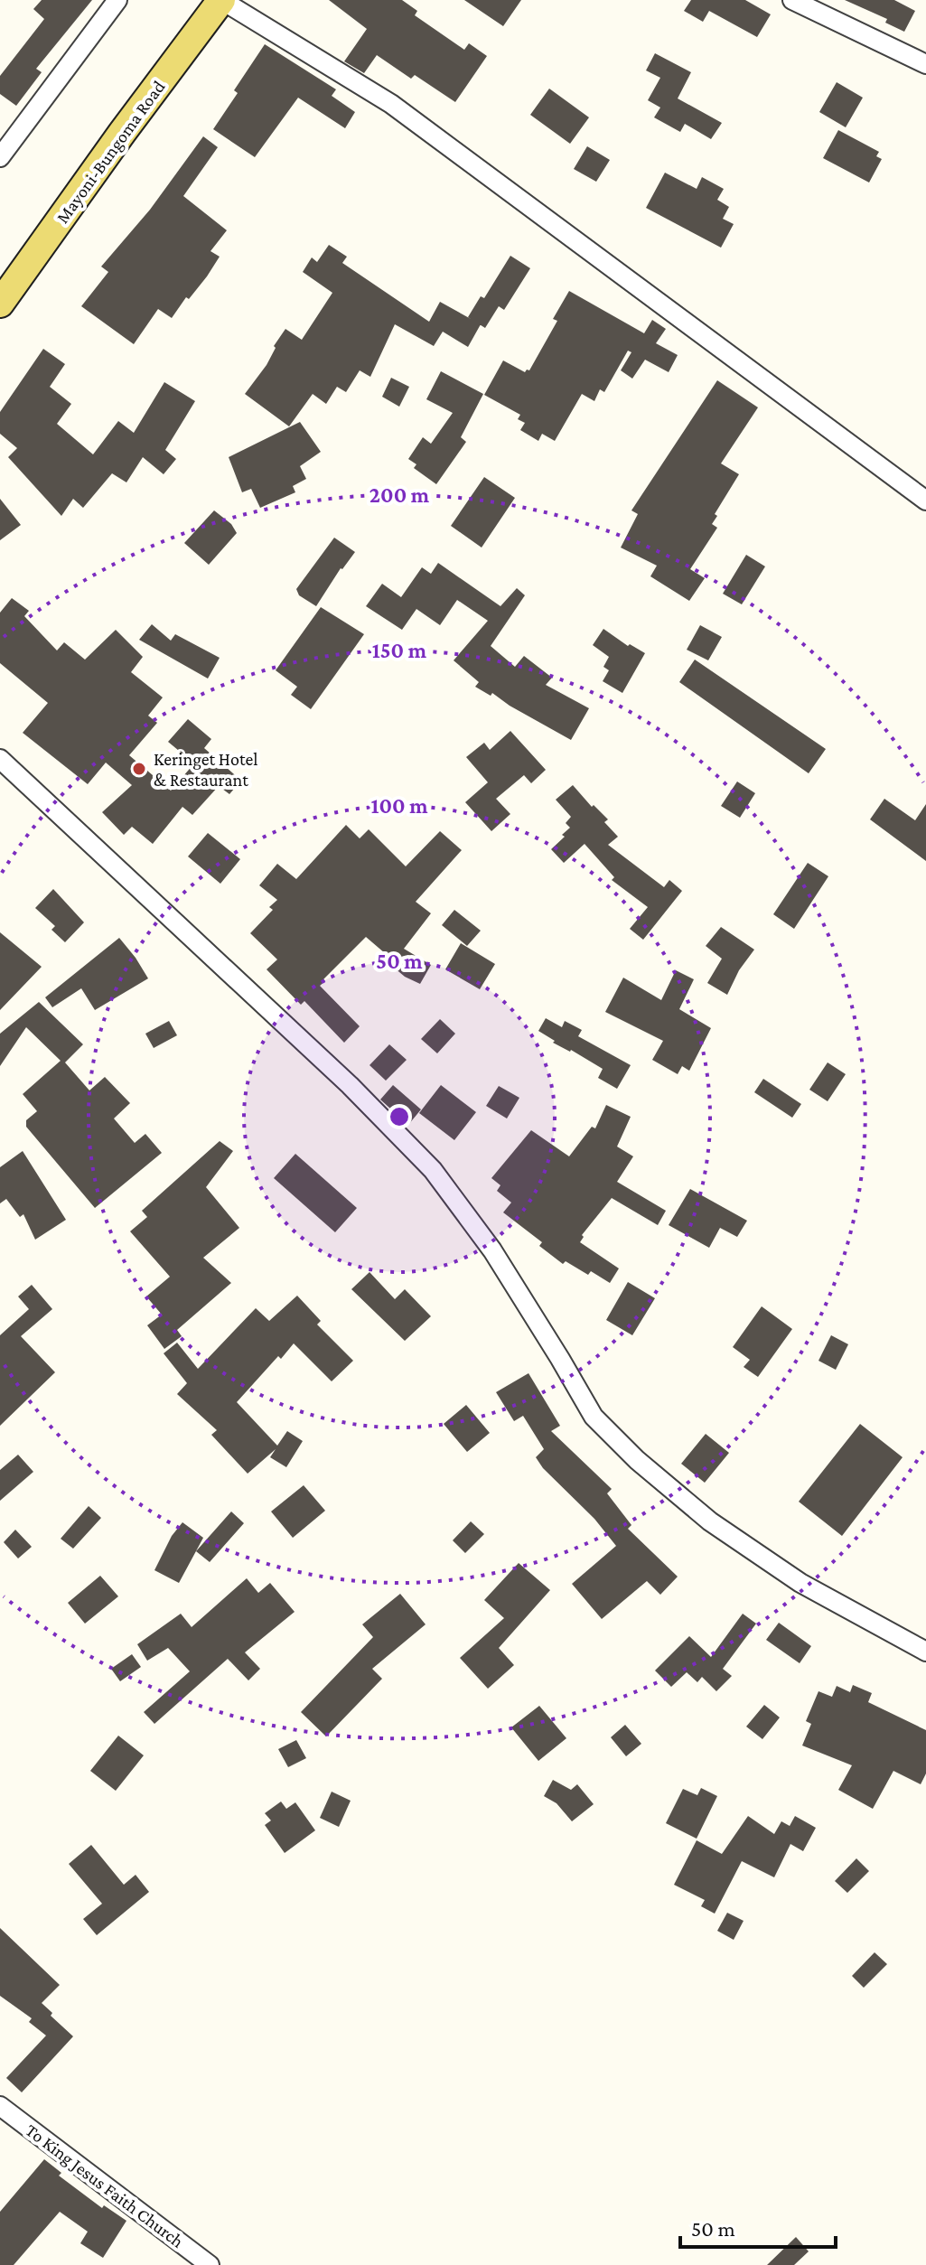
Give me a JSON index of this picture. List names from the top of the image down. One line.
{"streets":{"main road":["Mayoni-Bungoma Road"],"street":["To King Jesus Faith Church"]},"places":["Keringet Hotel & Restaurant"],"scale_bar":"50 m","rings":["200 m","150 m","100 m","50 m"]}
